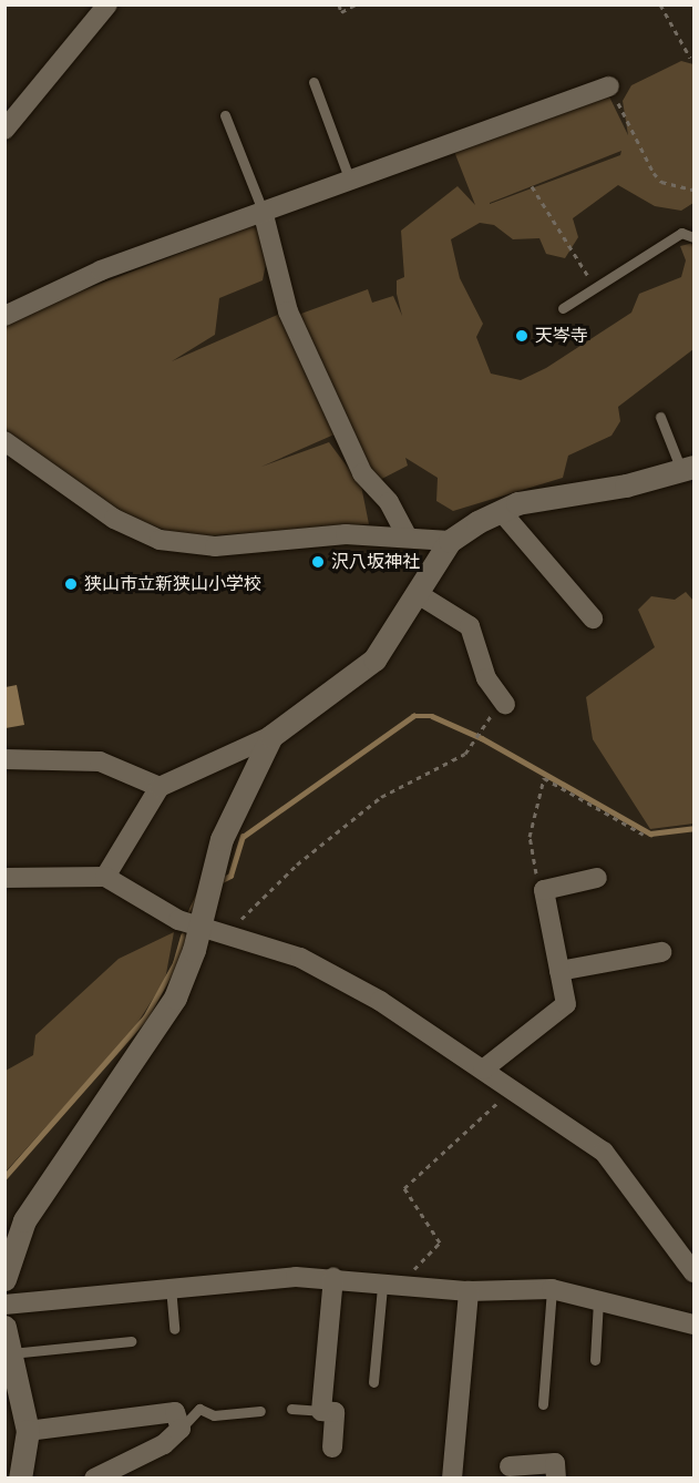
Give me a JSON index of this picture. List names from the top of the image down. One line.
{"places":["天岑寺","沢八坂神社","狭山市立新狭山小学校"]}
